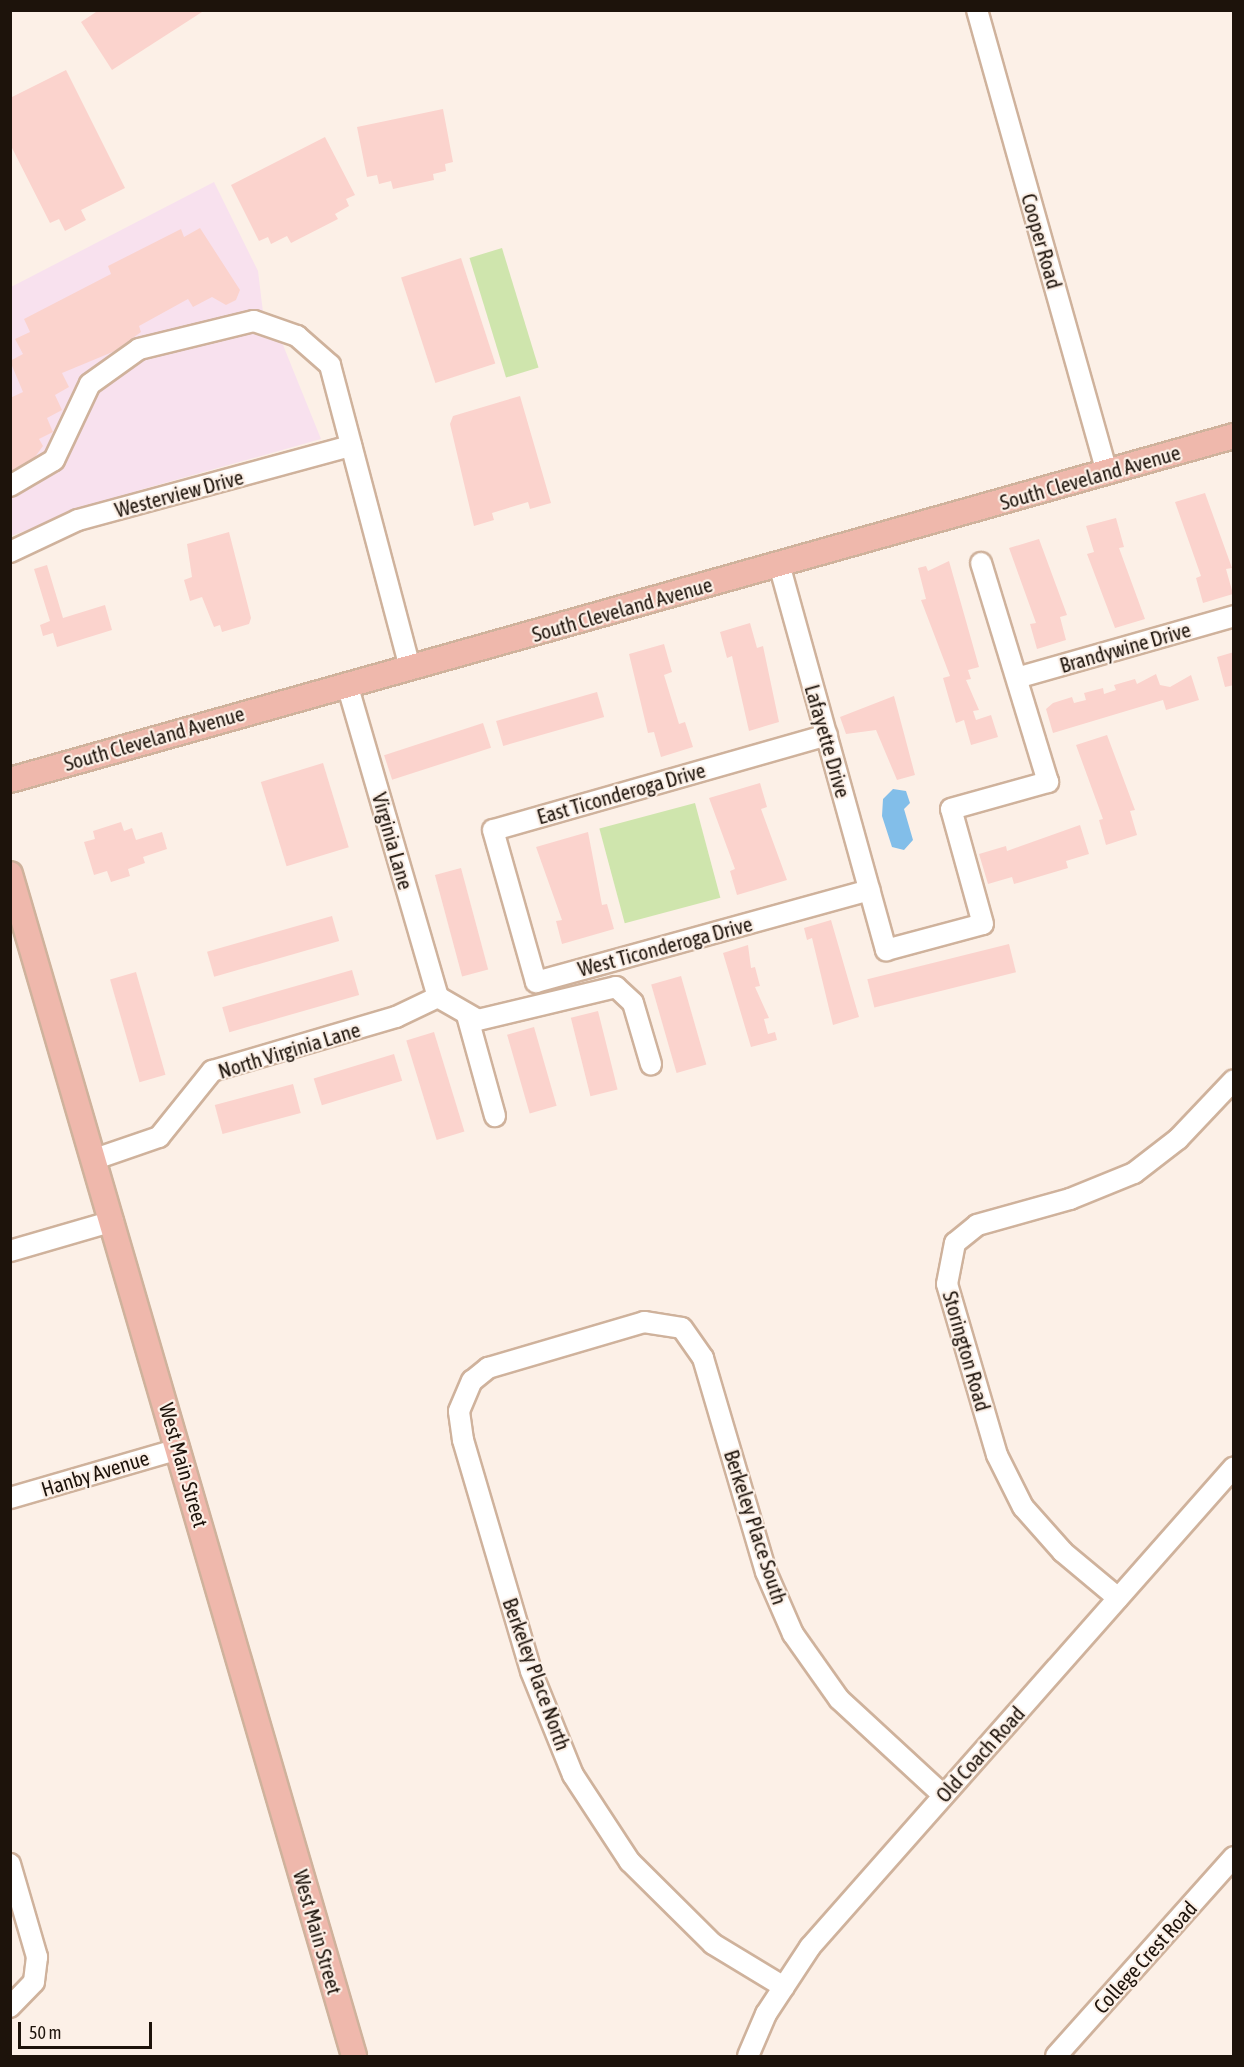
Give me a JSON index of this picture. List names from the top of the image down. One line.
{"streets":{"main road":["South Cleveland Avenue","West Main Street"],"street":["Cooper Road","Westerview Drive","Brandywine Drive","Lafayette Drive","East Ticonderoga Drive","Virginia Lane","West Ticonderoga Drive","North Virginia Lane","Storington Road","Hanby Avenue","Berkeley Place South","Berkeley Place North","Old Coach Road","College Crest Road"]},"crossings":[["Cooper Road","South Cleveland Avenue"],["South Cleveland Avenue","Lafayette Drive"],["South Cleveland Avenue","Virginia Lane"],["Brandywine Drive","Lafayette Drive"],["Lafayette Drive","East Ticonderoga Drive"],["Lafayette Drive","West Ticonderoga Drive"],["East Ticonderoga Drive","West Ticonderoga Drive"],["Virginia Lane","North Virginia Lane"],["North Virginia Lane","West Main Street"],["Storington Road","Old Coach Road"],["West Main Street","Hanby Avenue"],["Berkeley Place South","Berkeley Place North"],["Berkeley Place South","Old Coach Road"],["Berkeley Place North","Old Coach Road"]],"scale_bar":"50 m"}
